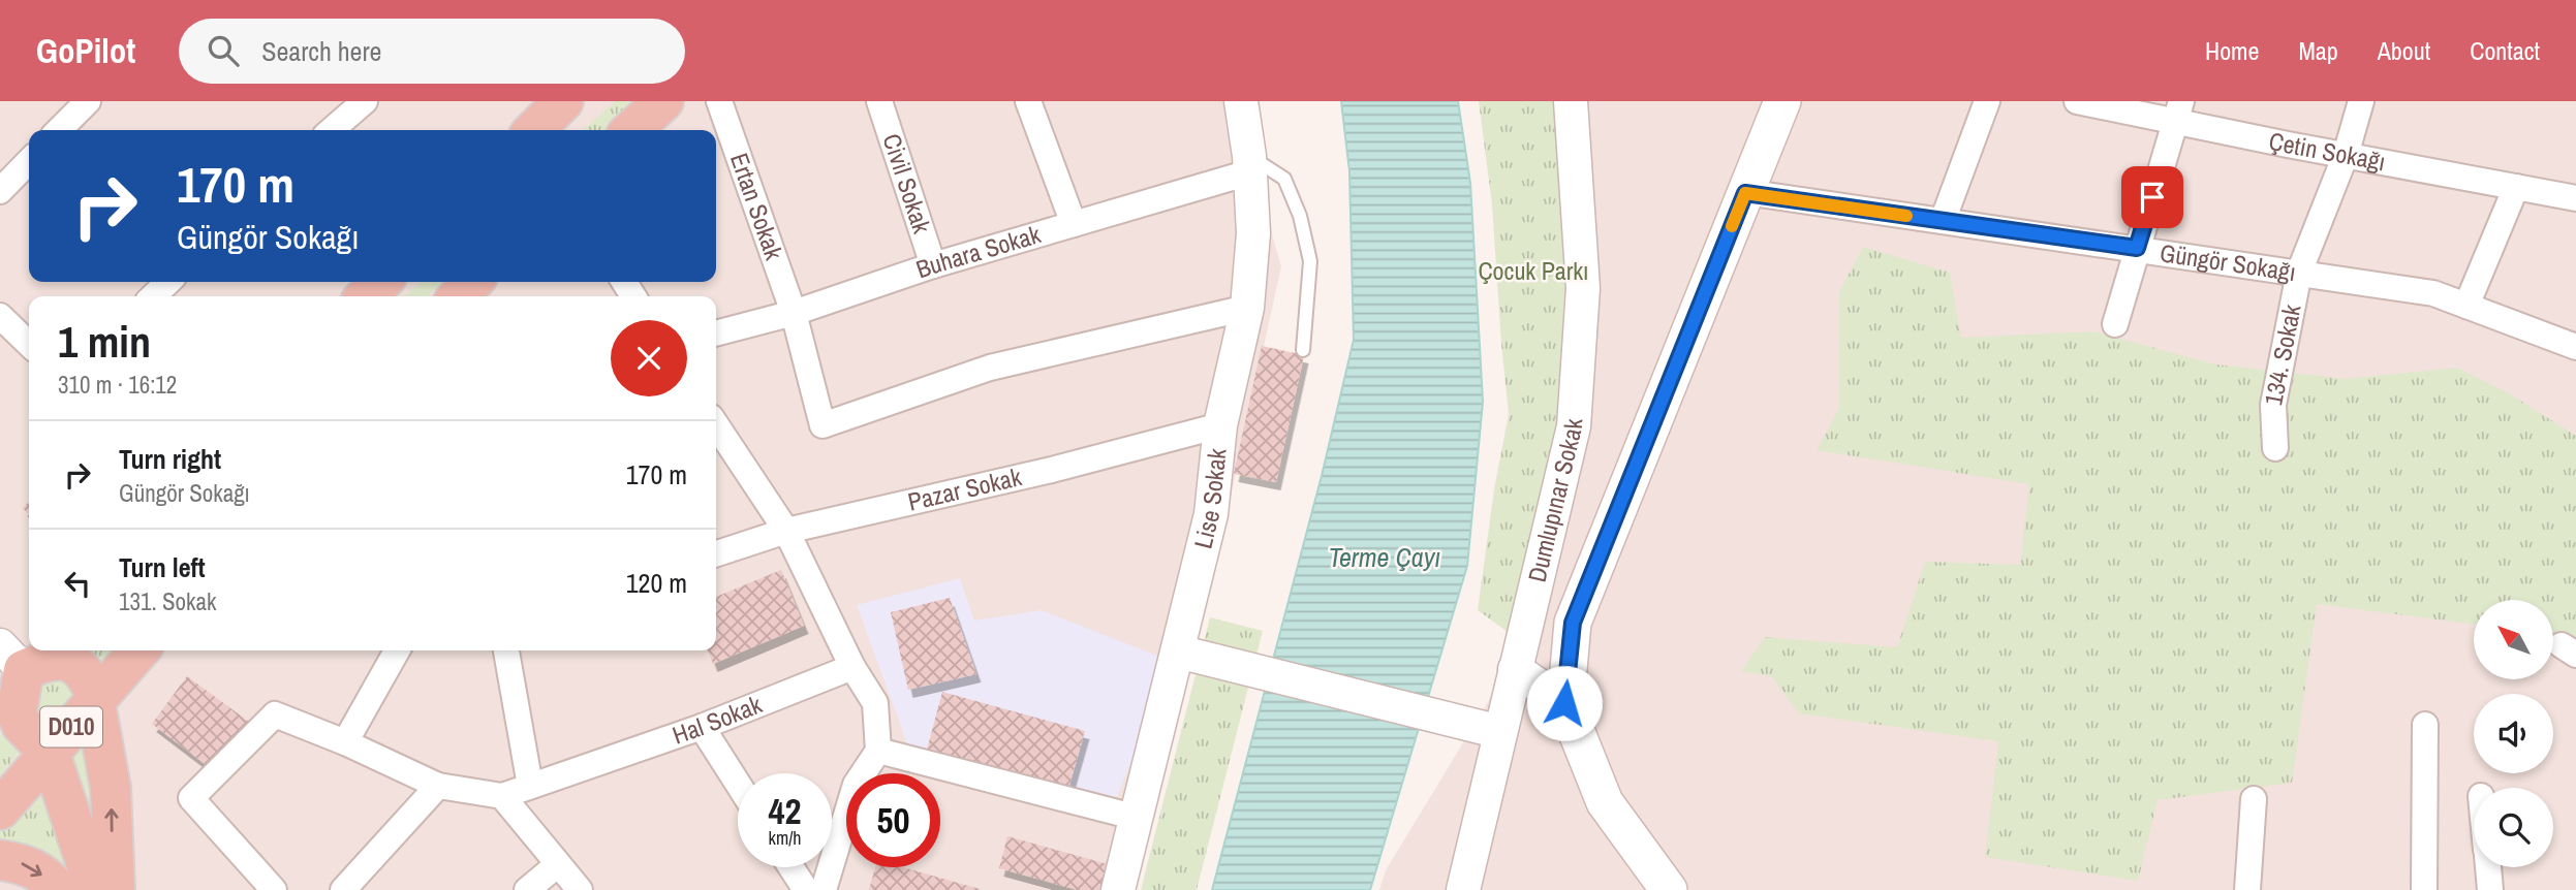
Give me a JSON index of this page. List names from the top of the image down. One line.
{"streets":{"highway":["D010"],"street":["Çetin Sokağı","Civil Sokak","Ertan Sokak","Buhara Sokak","Güngör Sokağı","134. Sokak","Pazar Sokak","Lise Sokak","Dumlupınar Sokak","Hal Sokak"]},"crossings":[["Çetin Sokağı","134. Sokak"],["Civil Sokak","Buhara Sokak"],["Ertan Sokak","Buhara Sokak"],["Ertan Sokak","Lise Sokak"],["Buhara Sokak","Lise Sokak"],["Güngör Sokağı","134. Sokak"],["Pazar Sokak","Lise Sokak"]],"water":["Terme Çayı"],"parks":["Çocuk Parkı"],"north":"top left","page":{"header":"GoPilot","search":"Search here","nav":["Home","Map","About","Contact"],"turn":["170 m","Güngör Sokağı"],"heading":["1 min","310 m · 16:12"],"list":[{"name":"Turn right","note":"Güngör Sokağı","value":"170 m"},{"name":"Turn left","note":"131. Sokak","value":"120 m"}],"speed":"42 km/h","limit":"50"}}
